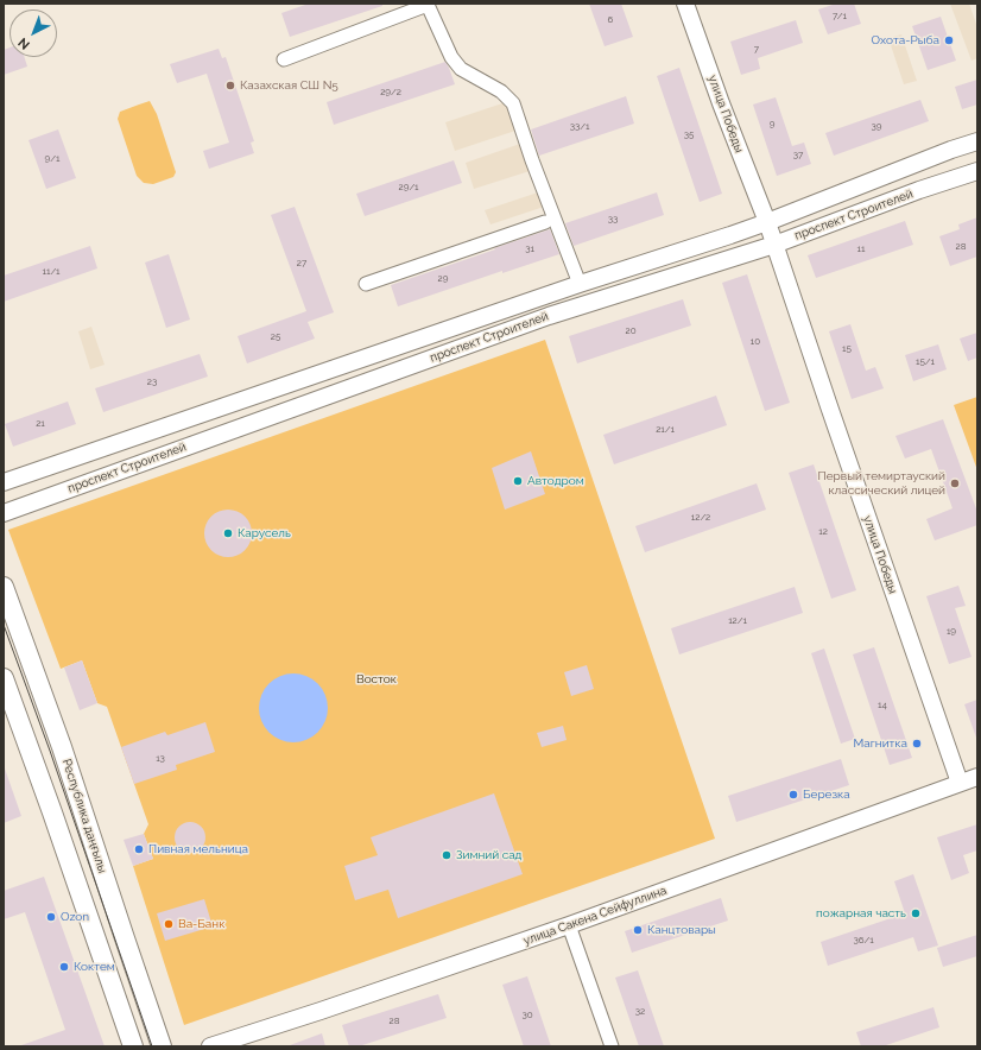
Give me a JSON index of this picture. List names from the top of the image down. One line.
{"streets":{"main road":["Республика даңғылы"],"street":["улица Победы","проспект Строителей","улица Сакена Сейфуллина"]},"crossings":[["улица Победы","проспект Строителей"],["улица Победы","улица Сакена Сейфуллина"]],"parks":["Восток"],"places":["Охота-Рыба","Казахская СШ N5","Автодром","Первый темиртауский классический лицей","Карусель","Магнитка","Березка","Пивная мельница","Зимний сад","пожарная часть","Ozon","Ва-Банк","Канцтовары","Коктем"],"house_numbers":["7/1","6","7","29/2","9","33/1","39","35","37","9/1","29/1","33","28","31","11","27","11/1","29","20","25","10","15","15/1","23","21","21/1","12/2","12","12/1","19","14","13","36/1","32","30","28"],"north":"bottom left"}
